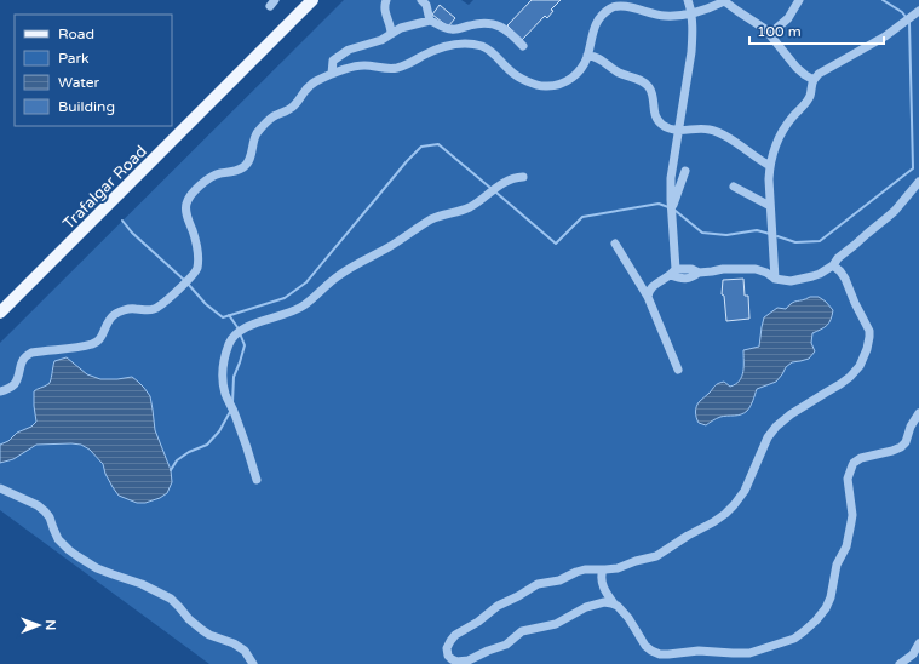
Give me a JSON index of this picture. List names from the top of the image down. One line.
{"streets":{"main road":["Trafalgar Road"]},"legend":["Road","Park","Water","Building"],"scale_bar":"100 m","north":"right"}
